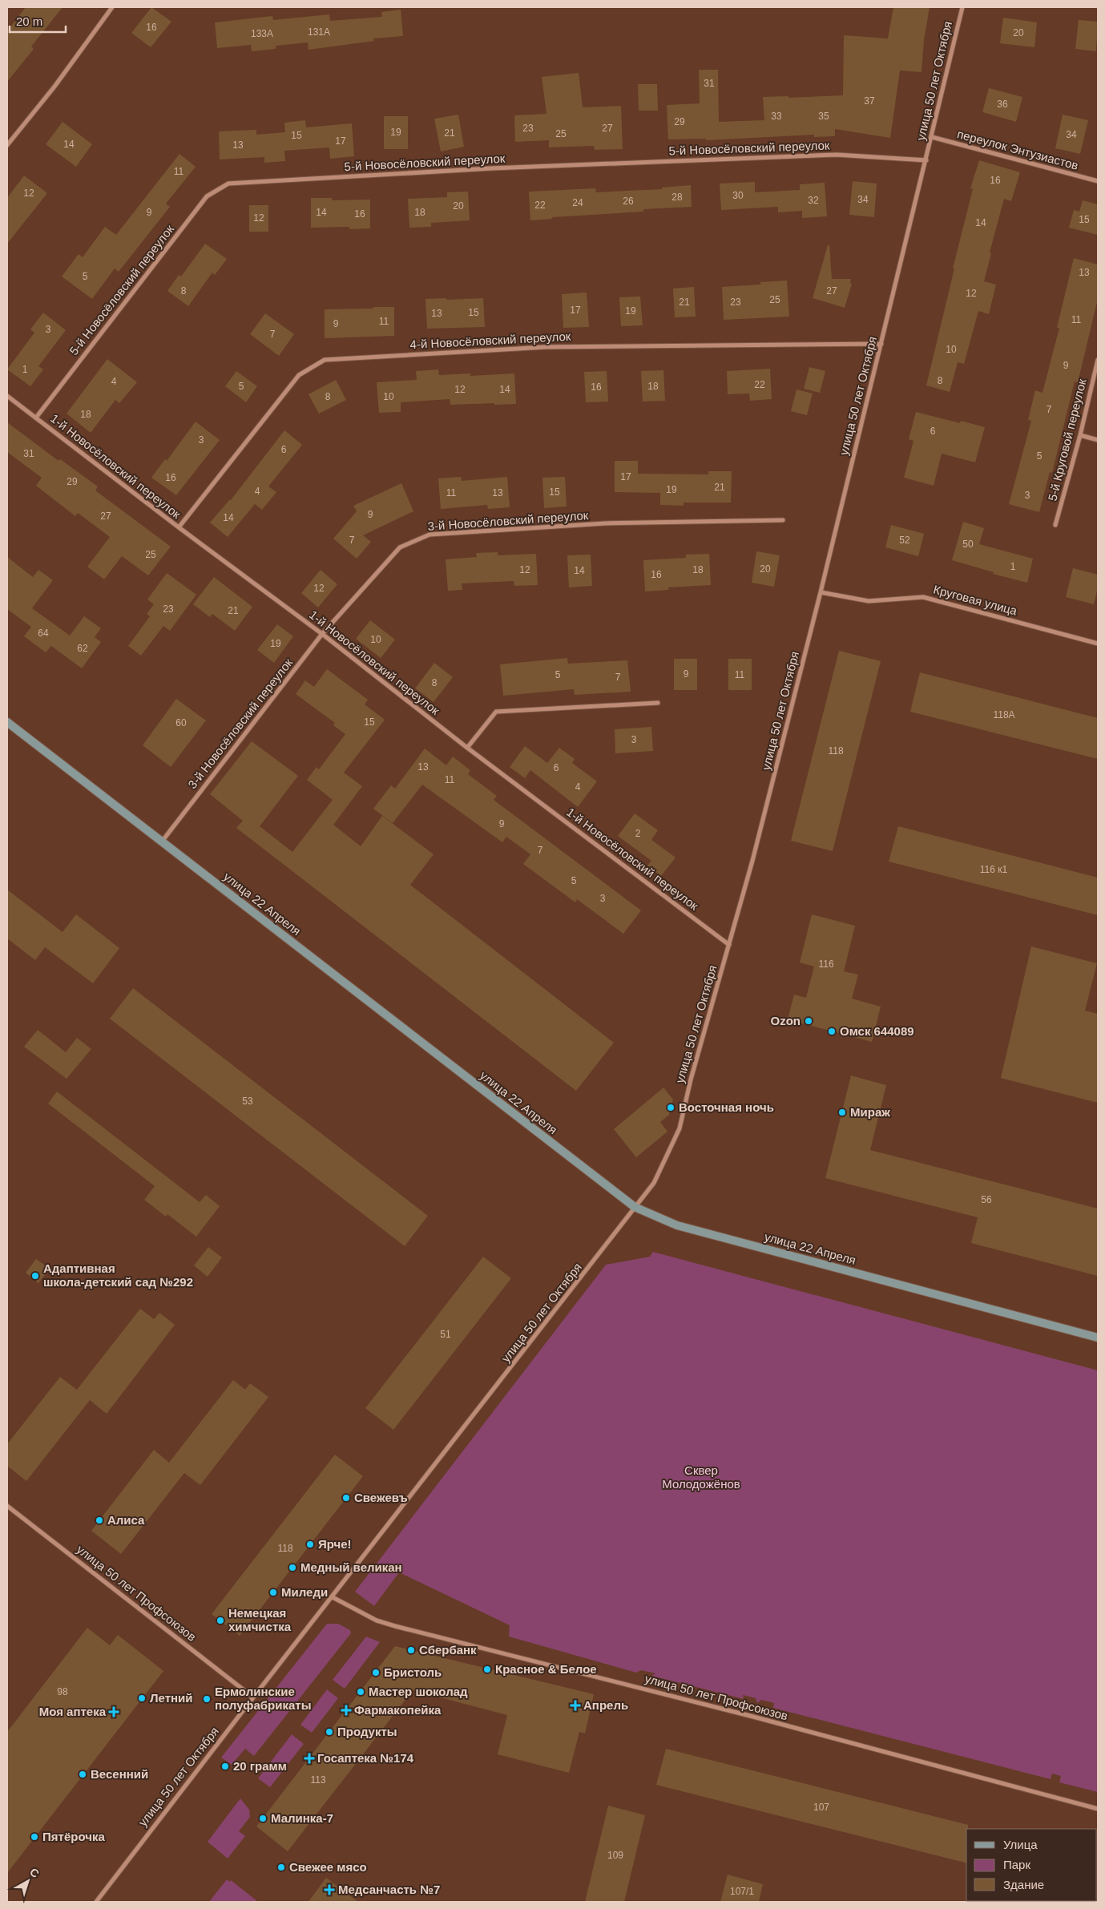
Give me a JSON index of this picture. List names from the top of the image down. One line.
{"streets":{"main road":["улица 22 Апреля"],"street":["улица 50 лет Октября","5-й Новосёловский переулок","переулок Энтузиастов","4-й Новосёловский переулок","5-й Круговой переулок","1-й Новосёловский переулок","3-й Новосёловский переулок","Круговая улица","улица 50 лет Профсоюзов"]},"crossings":[["улица 50 лет Октября","5-й Новосёловский переулок"],["улица 50 лет Октября","переулок Энтузиастов"],["улица 50 лет Октября","4-й Новосёловский переулок"],["улица 50 лет Октября","1-й Новосёловский переулок"],["улица 50 лет Октября","Круговая улица"],["улица 50 лет Октября","улица 22 Апреля"],["улица 50 лет Октября","улица 50 лет Профсоюзов"],["5-й Новосёловский переулок","1-й Новосёловский переулок"],["4-й Новосёловский переулок","1-й Новосёловский переулок"],["1-й Новосёловский переулок","3-й Новосёловский переулок"],["3-й Новосёловский переулок","улица 22 Апреля"]],"parks":["Сквер Молодожёнов"],"places":{"other":["Ozon","Омск 644089","Восточная ночь","Мираж","Адаптивная школа-детский сад №292","Свежевъ","Алиса","Ярче!","Медный великан","Миледи","Немецкая химчистка","Сбербанк","Красное & Белое","Бристоль","Мастер шоколад","Летний","Ермолинские полуфабрикаты","Продукты","20 грамм","Весенний","Малинка-7","Пятёрочка","Свежее мясо"],"health":["Апрель","Фармакопейка","Моя аптека","Госаптека №174","Медсанчасть №7"]},"house_numbers":["16","131А","20","133А","31","37","36","33","35","29","23","27","19","21","25","34","15","17","14","13","11","16","12","30","28","34","32","26","24","22","20","9","14","18","16","12","15","14","13","5","8","27","12","25","21","23","17","19","15","13","11","11","9","3","7","10","9","1","8","4","22","5","18","16","12","14","8","10","7","18","6","3","6","31","5","17","16","29","21","19","4","15","11","13","3","9","27","14","7","52","50","25","1","20","12","18","14","16","12","23","21","64","10","19","62","9","5","11","7","8","118А","15","60","3","118","13","6","11","4","9","2","7","116 к1","5","3","116","53","56","51","118","98","113","107","109","107/1"],"legend":["Улица","Парк","Здание"],"scale_bar":"20 m","north":"top right"}
